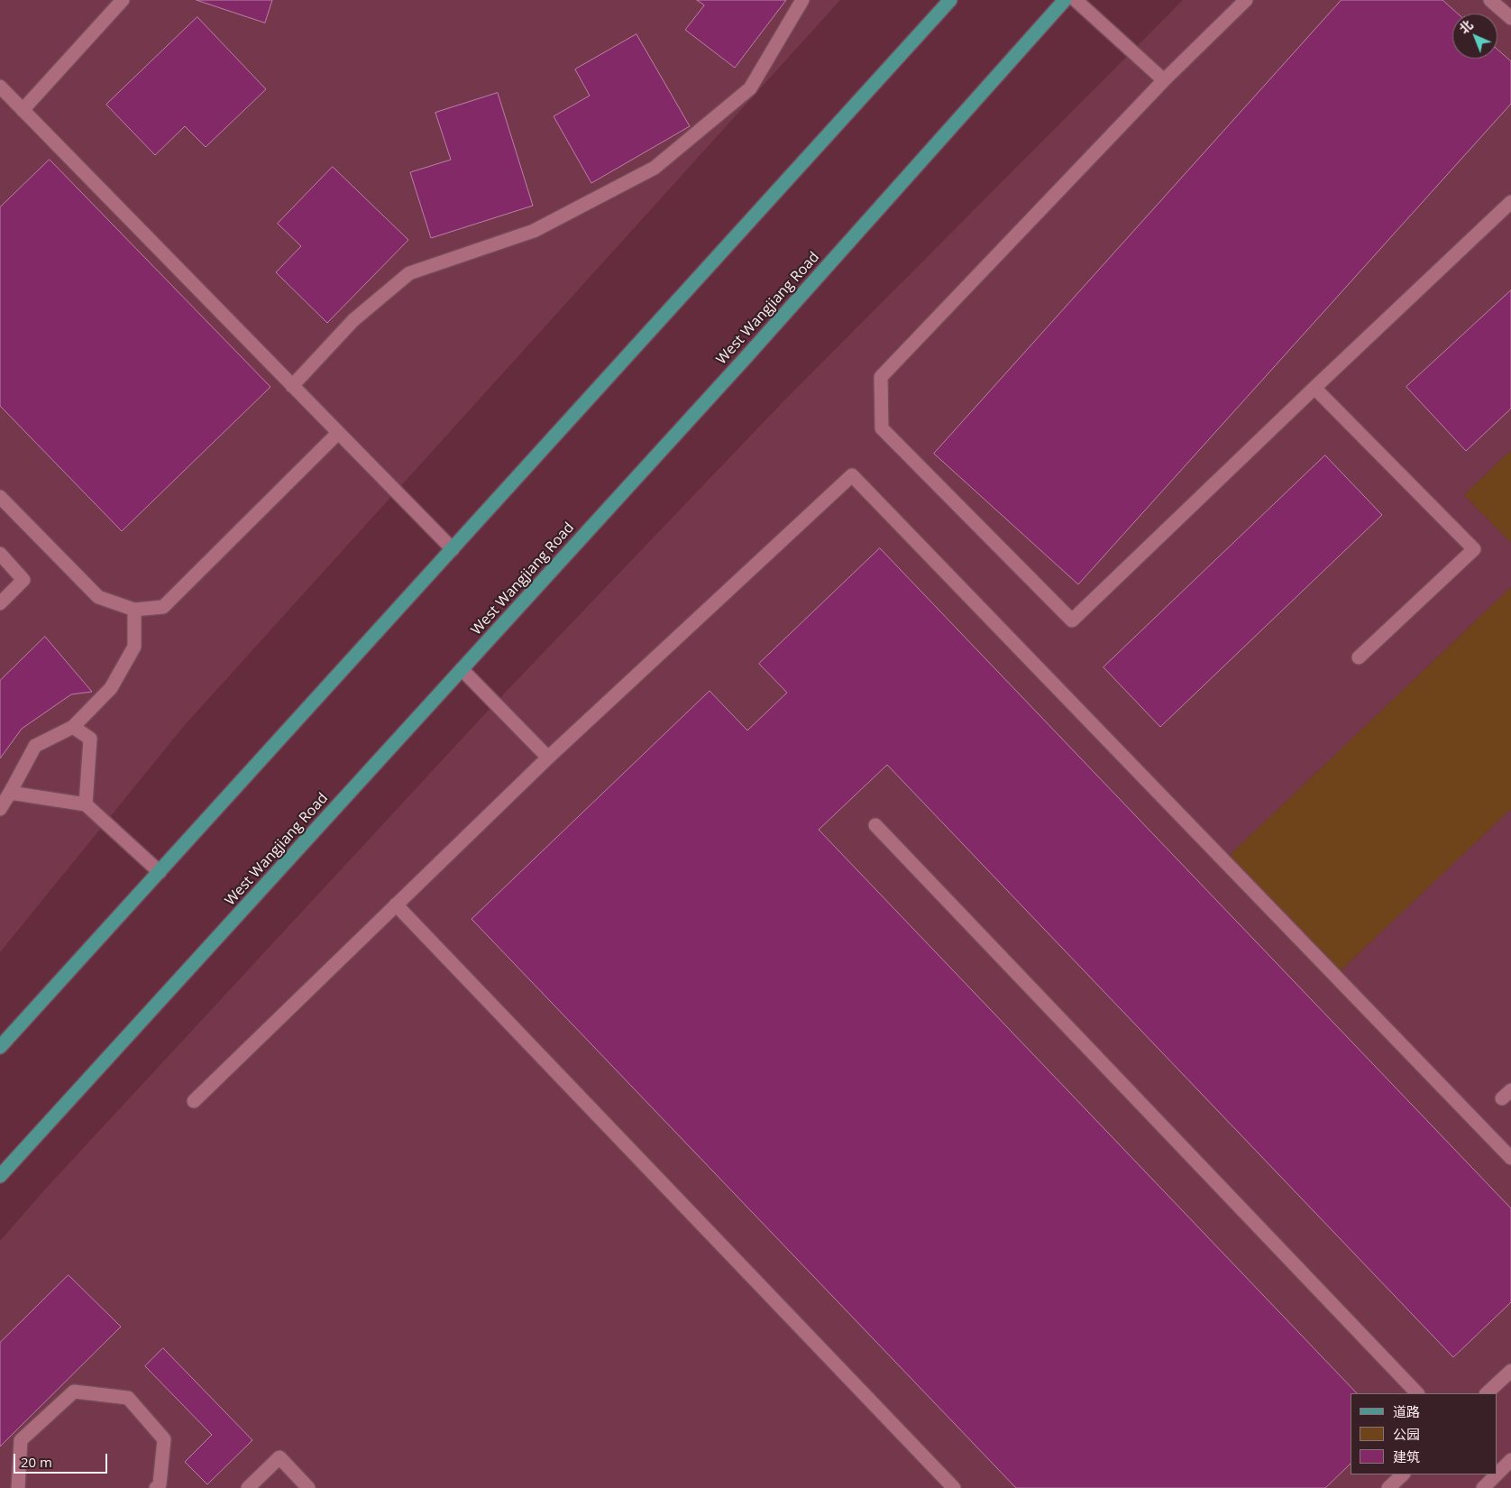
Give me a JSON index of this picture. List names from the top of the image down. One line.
{"streets":{"main road":["West Wangjiang Road"]},"legend":["道路","公园","建筑"],"scale_bar":"20 m","north":"top left"}
